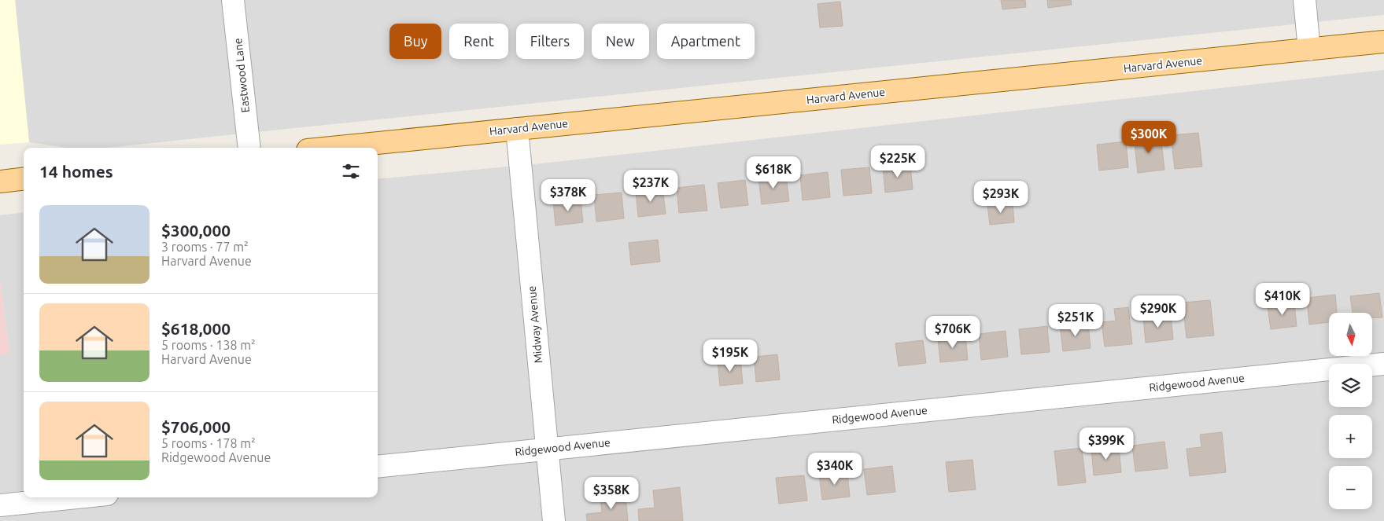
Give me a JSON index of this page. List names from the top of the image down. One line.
{"streets":{"main road":["Harvard Avenue"],"street":["Eastwood Lane","Midway Avenue","Ridgewood Avenue"]},"crossings":[["Harvard Avenue","Midway Avenue"],["Midway Avenue","Ridgewood Avenue"]],"north":"bottom","page":{"chip":["Buy","Rent","Filters","New","Apartment"],"price":["$300K","$225K","$618K","$237K","$378K","$293K","$410K","$290K","$251K","$706K","$195K","$399K","$340K","$358K"],"heading":"14 homes","list":[{"name":"$300,000","note":"3 rooms · 77 m² · Harvard Avenue"},{"name":"$618,000","note":"5 rooms · 138 m² · Harvard Avenue"},{"name":"$706,000","note":"5 rooms · 178 m² · Ridgewood Avenue"}],"map_buttons":["+","−"]}}
